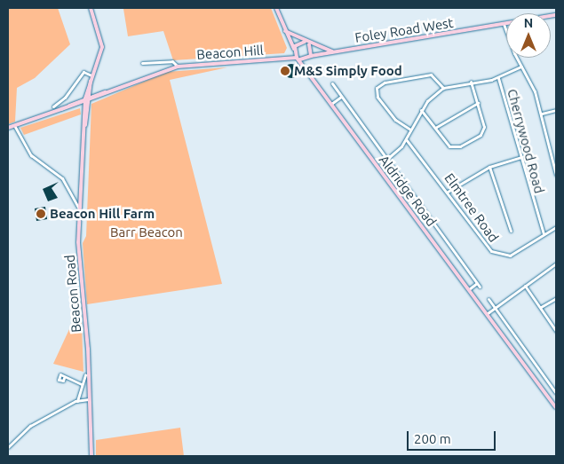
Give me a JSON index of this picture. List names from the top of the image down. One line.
{"streets":{"main road":["Foley Road West","Beacon Hill","Aldridge Road","Beacon Road"],"street":["Cherrywood Road","Elmtree Road"]},"crossings":[["Foley Road West","Beacon Hill"],["Foley Road West","Aldridge Road"],["Beacon Hill","Aldridge Road"],["Beacon Hill","Beacon Road"],["Cherrywood Road","Elmtree Road"]],"parks":["Barr Beacon"],"places":["M&S Simply Food","Beacon Hill Farm"],"scale_bar":"200 m","north":"top"}
